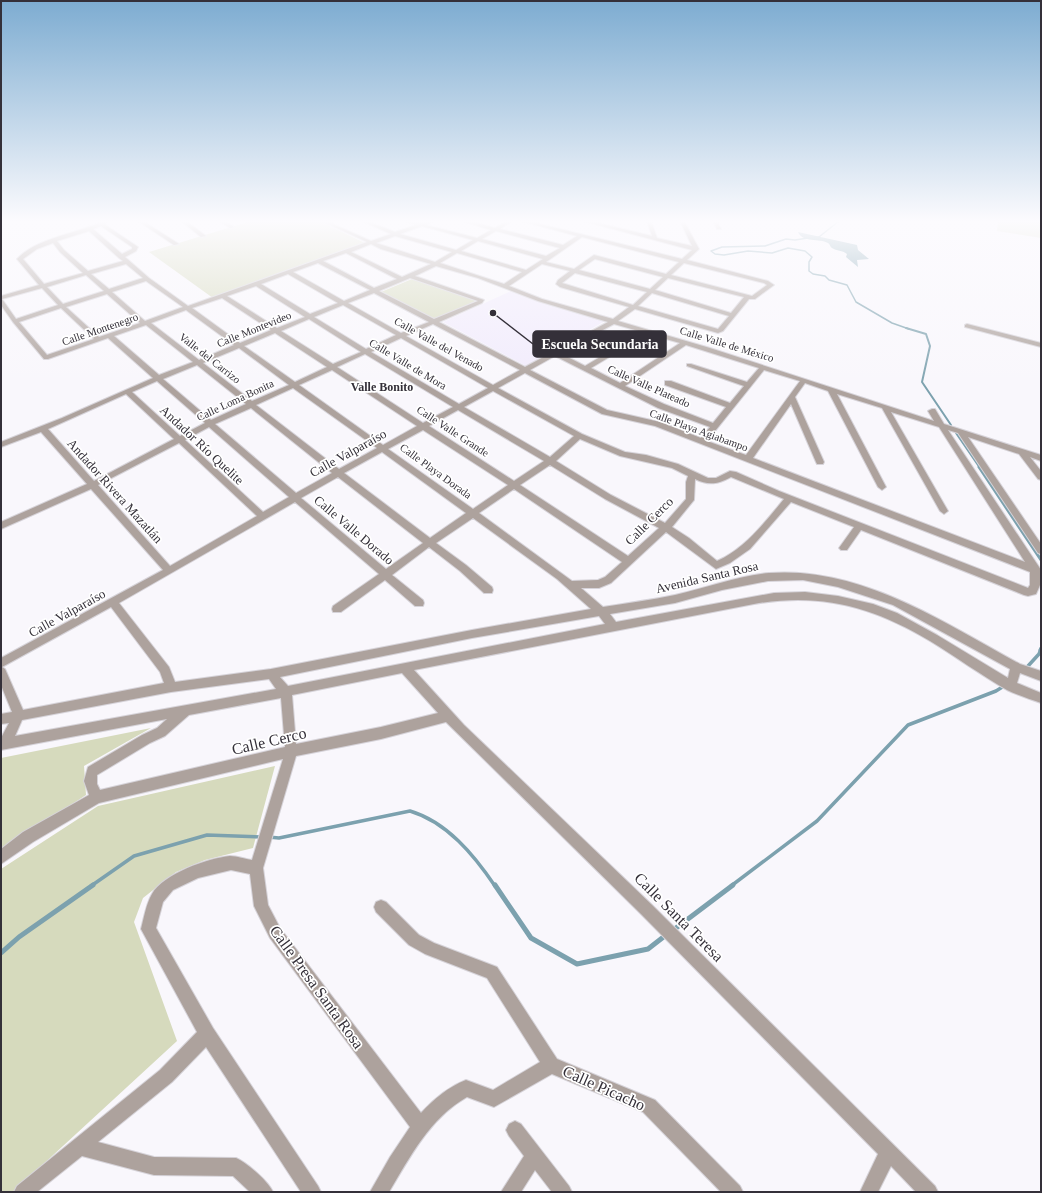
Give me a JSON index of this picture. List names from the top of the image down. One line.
{"streets":{"street":["Calle Montenegro","Calle Montevideo","Calle Valle del Venado","Calle Valle de México","Valle del Carrizo","Calle Valle de Mora","Calle Valle Plateado","Calle Loma Bonita","Calle Playa Agiabampo","Calle Valle Grande","Andador Río Quelite","Calle Valparaíso","Calle Playa Dorada","Andador Rivera Mazatlán","Calle Cerco","Calle Valle Dorado","Avenida Santa Rosa","Calle Santa Teresa","Calle Presa Santa Rosa","Calle Picacho"]},"crossings":[["Calle Montenegro","Valle del Carrizo"],["Calle Montenegro","Calle Valle de Mora"],["Calle Montenegro","Calle Valle Grande"],["Calle Montenegro","Calle Playa Dorada"],["Calle Montenegro","Calle Valle Dorado"],["Calle Montevideo","Calle Valle del Venado"],["Calle Montevideo","Valle del Carrizo"],["Calle Montevideo","Calle Valle de Mora"],["Calle Montevideo","Calle Playa Agiabampo"],["Calle Montevideo","Calle Valle Grande"],["Calle Montevideo","Andador Río Quelite"],["Calle Montevideo","Calle Playa Dorada"],["Calle Montevideo","Andador Rivera Mazatlán"],["Calle Montevideo","Calle Valle Dorado"],["Calle Valle del Venado","Calle Loma Bonita"],["Calle Valle del Venado","Calle Playa Agiabampo"],["Calle Valle del Venado","Calle Valparaíso"],["Calle Valle del Venado","Calle Cerco"],["Calle Valle de México","Calle Valparaíso"],["Valle del Carrizo","Calle Loma Bonita"],["Valle del Carrizo","Calle Valparaíso"],["Calle Valle de Mora","Calle Loma Bonita"],["Calle Valle de Mora","Calle Valparaíso"],["Calle Valle Plateado","Calle Valparaíso"],["Calle Loma Bonita","Calle Playa Agiabampo"],["Calle Loma Bonita","Calle Valle Grande"],["Calle Loma Bonita","Andador Río Quelite"],["Calle Loma Bonita","Calle Playa Dorada"],["Calle Loma Bonita","Andador Rivera Mazatlán"],["Calle Loma Bonita","Calle Valle Dorado"],["Calle Playa Agiabampo","Calle Valparaíso"],["Calle Valle Grande","Calle Valparaíso"],["Calle Valle Grande","Calle Cerco"],["Andador Río Quelite","Calle Valparaíso"],["Calle Valparaíso","Calle Playa Dorada"],["Calle Valparaíso","Andador Rivera Mazatlán"],["Calle Valparaíso","Calle Valle Dorado"],["Calle Playa Dorada","Calle Cerco"],["Calle Playa Dorada","Avenida Santa Rosa"],["Calle Cerco","Calle Santa Teresa"],["Calle Cerco","Calle Presa Santa Rosa"]],"districts":["Valle Bonito"],"places":["Escuela Secundaria"]}
